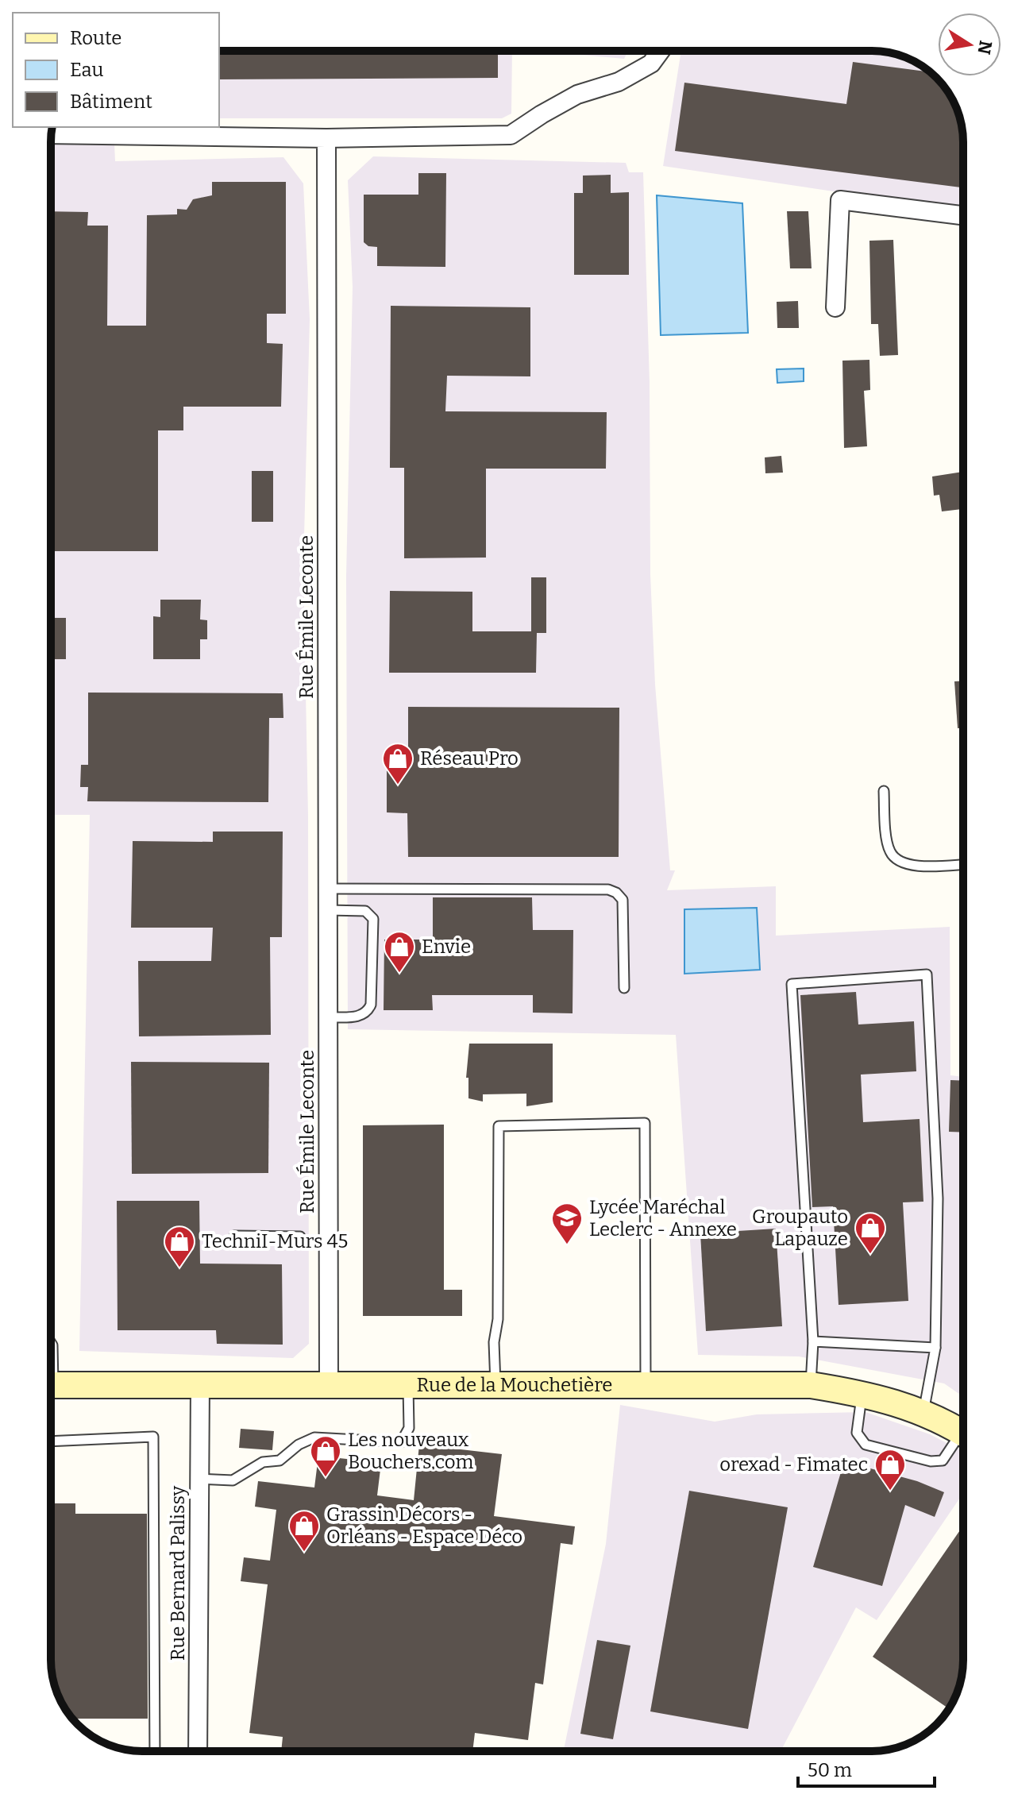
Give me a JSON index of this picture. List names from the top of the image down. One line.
{"streets":{"street":["Rue Émile Leconte","Rue de la Mouchetière","Rue Bernard Palissy"]},"crossings":[["Rue Émile Leconte","Rue de la Mouchetière"],["Rue de la Mouchetière","Rue Bernard Palissy"]],"places":{"shop":["Réseau Pro","Envie","Groupauto Lapauze","TechniI-Murs 45","Les nouveaux Bouchers.com","orexad - Fimatec","Grassin Décors - Orléans - Espace Déco"],"school or university":["Lycée Maréchal Leclerc - Annexe"]},"legend":["Route","Eau","Bâtiment"],"scale_bar":"50 m","north":"right"}
